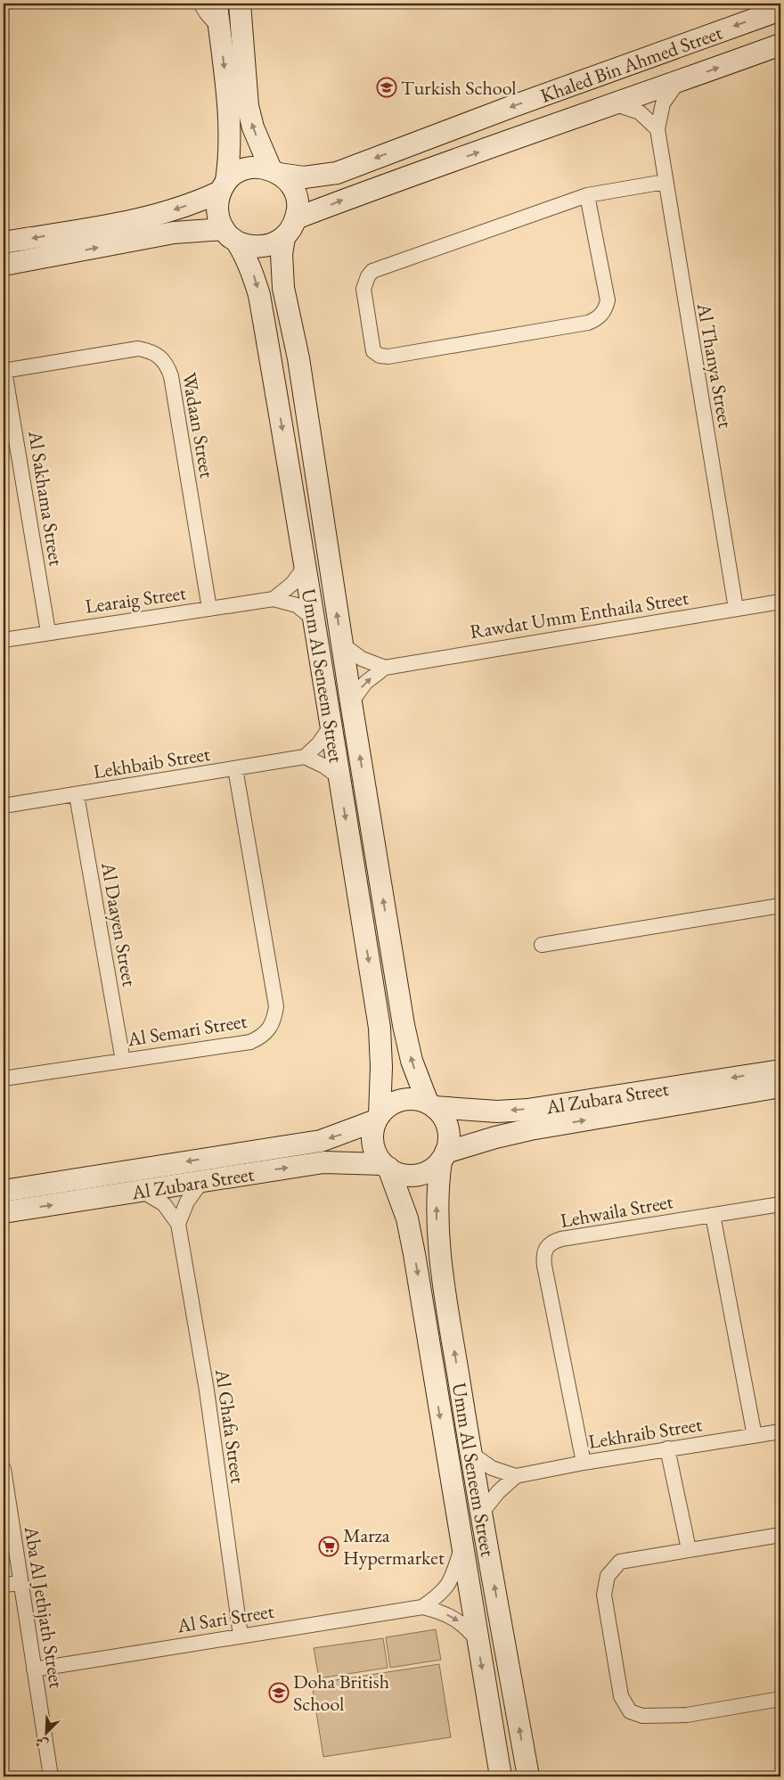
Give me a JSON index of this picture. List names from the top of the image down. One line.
{"streets":{"main road":["Khaled Bin Ahmed Street","Umm Al Seneem Street","Al Zubara Street"],"street":["Al Thanya Street","Wadaan Street","Al Sakhama Street","Learaig Street","Rawdat Umm Enthaila Street","Lekhbaib Street","Al Daayen Street","Al Semari Street","Lehwaila Street","Al Ghafa Street","Lekhraib Street","Aba Al Jethjath Street","Al Sari Street"]},"crossings":[["Khaled Bin Ahmed Street","Al Thanya Street"],["Khaled Bin Ahmed Street","Umm Al Seneem Street"],["Al Thanya Street","Rawdat Umm Enthaila Street"],["Wadaan Street","Al Sakhama Street"],["Wadaan Street","Learaig Street"],["Al Sakhama Street","Learaig Street"],["Learaig Street","Umm Al Seneem Street"],["Rawdat Umm Enthaila Street","Umm Al Seneem Street"],["Umm Al Seneem Street","Al Zubara Street"],["Umm Al Seneem Street","Lekhraib Street"],["Umm Al Seneem Street","Al Sari Street"],["Lekhbaib Street","Al Daayen Street"],["Lekhbaib Street","Al Semari Street"],["Al Daayen Street","Al Semari Street"],["Al Zubara Street","Al Ghafa Street"],["Lehwaila Street","Lekhraib Street"],["Al Ghafa Street","Al Sari Street"],["Aba Al Jethjath Street","Al Sari Street"]],"places":{"school or university":["Turkish School","Doha British School"],"supermarket":["Marza Hypermarket"]},"north":"bottom left"}
